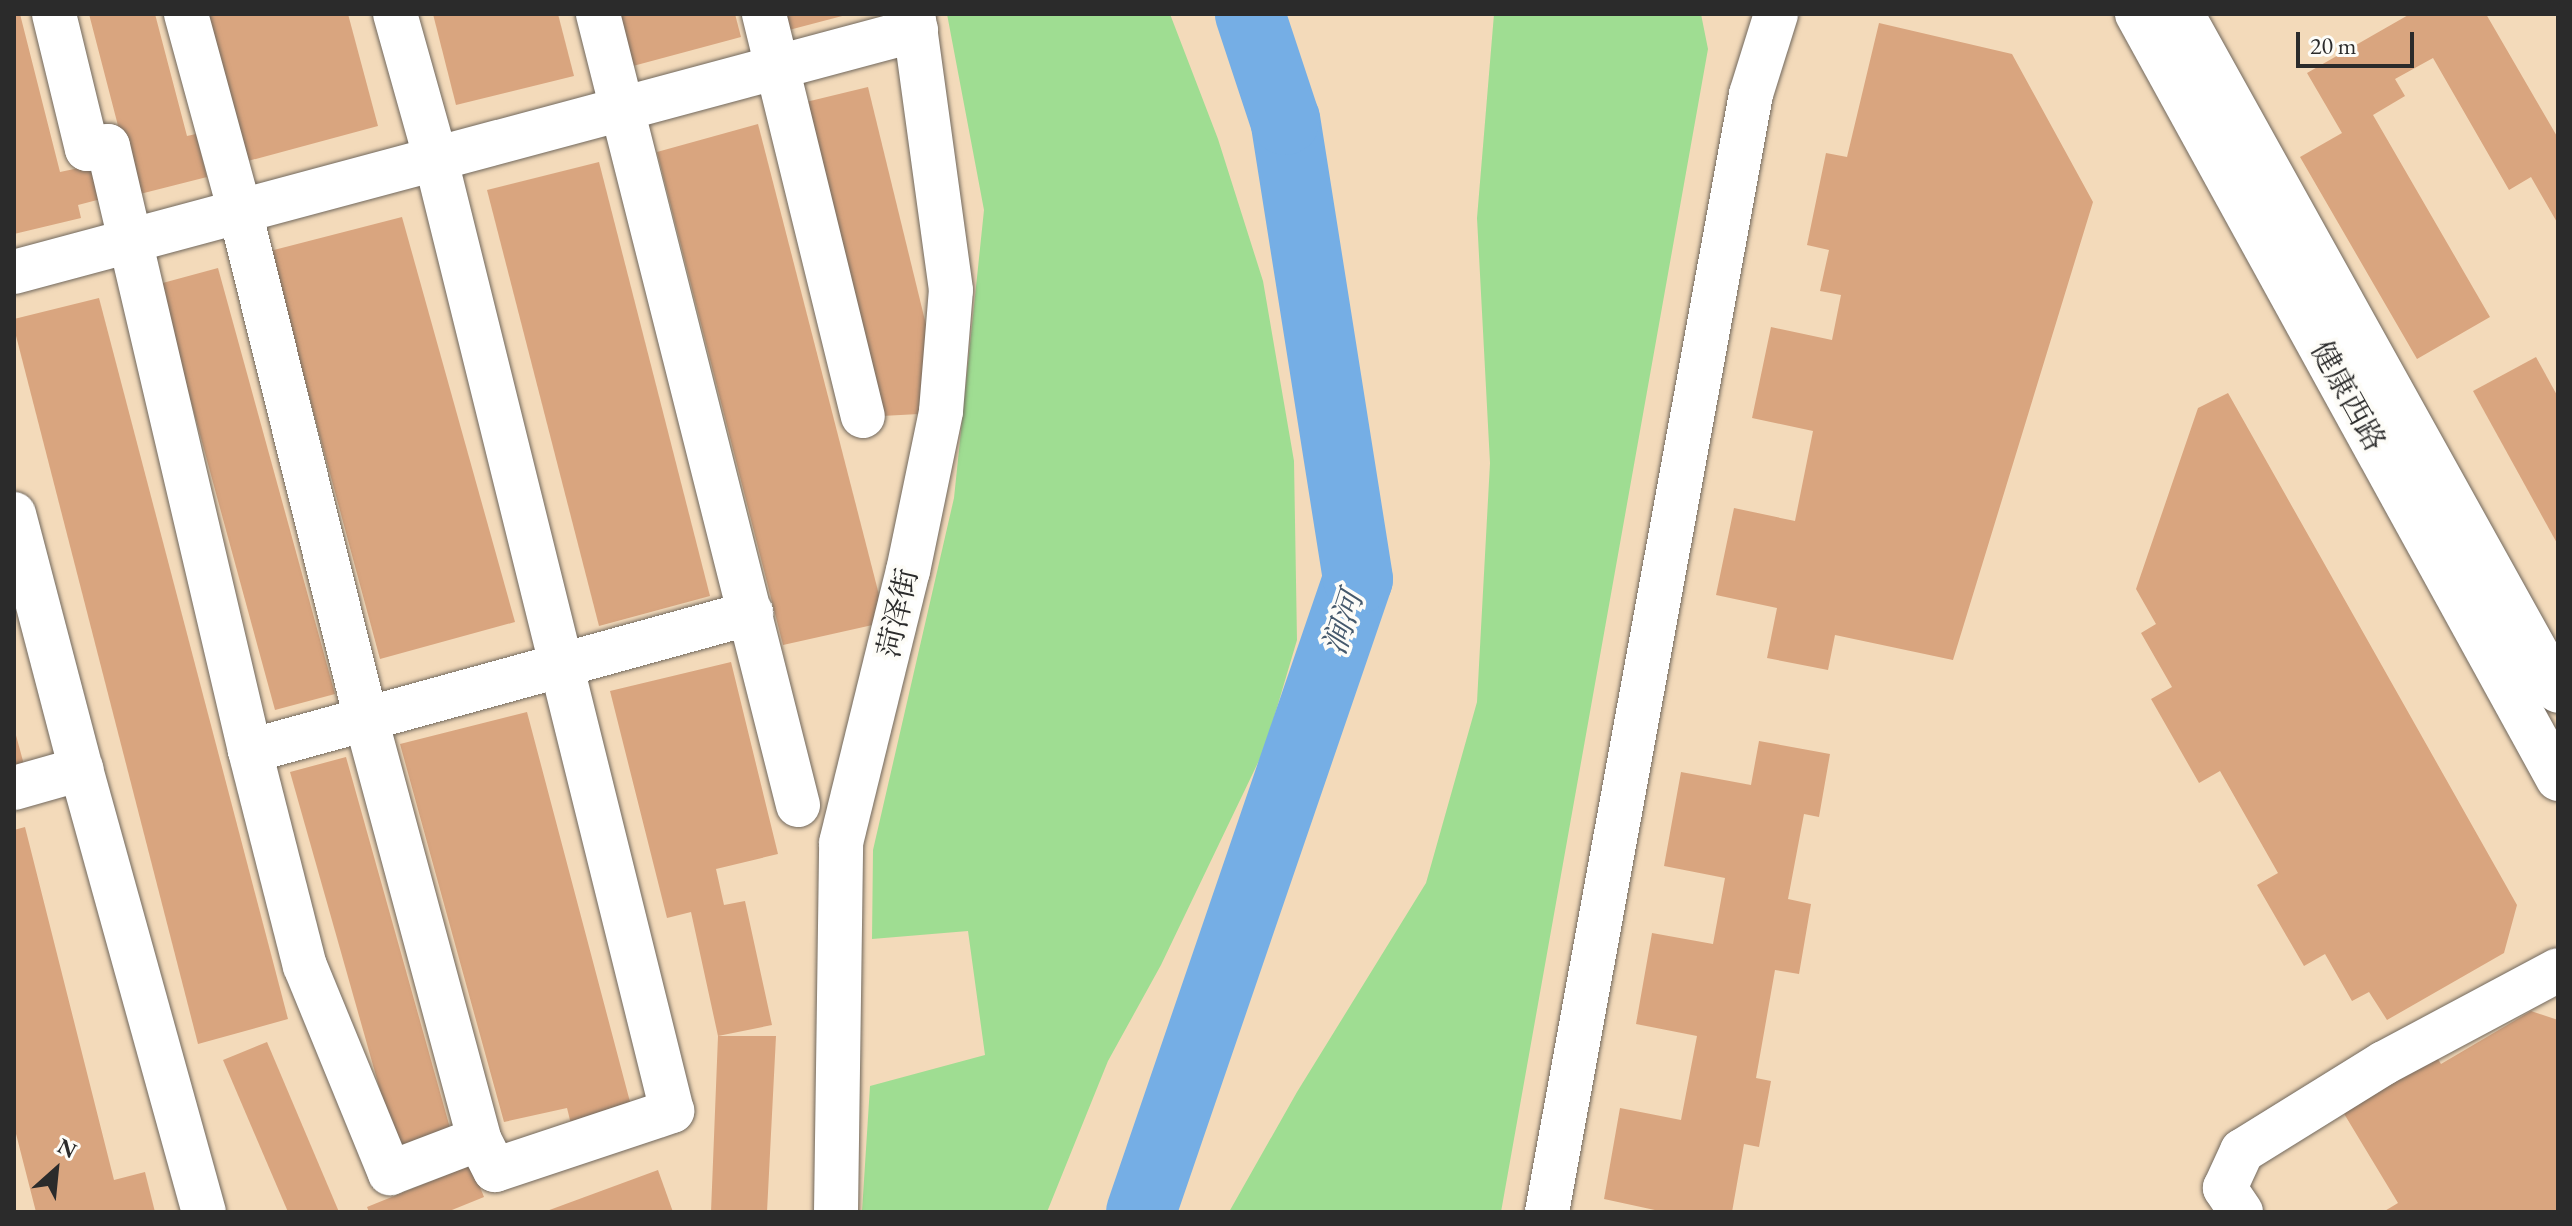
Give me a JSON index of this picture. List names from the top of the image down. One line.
{"streets":{"street":["健康西路","菏泽街"]},"water":["涧河"],"scale_bar":"20 m","north":"top right"}
